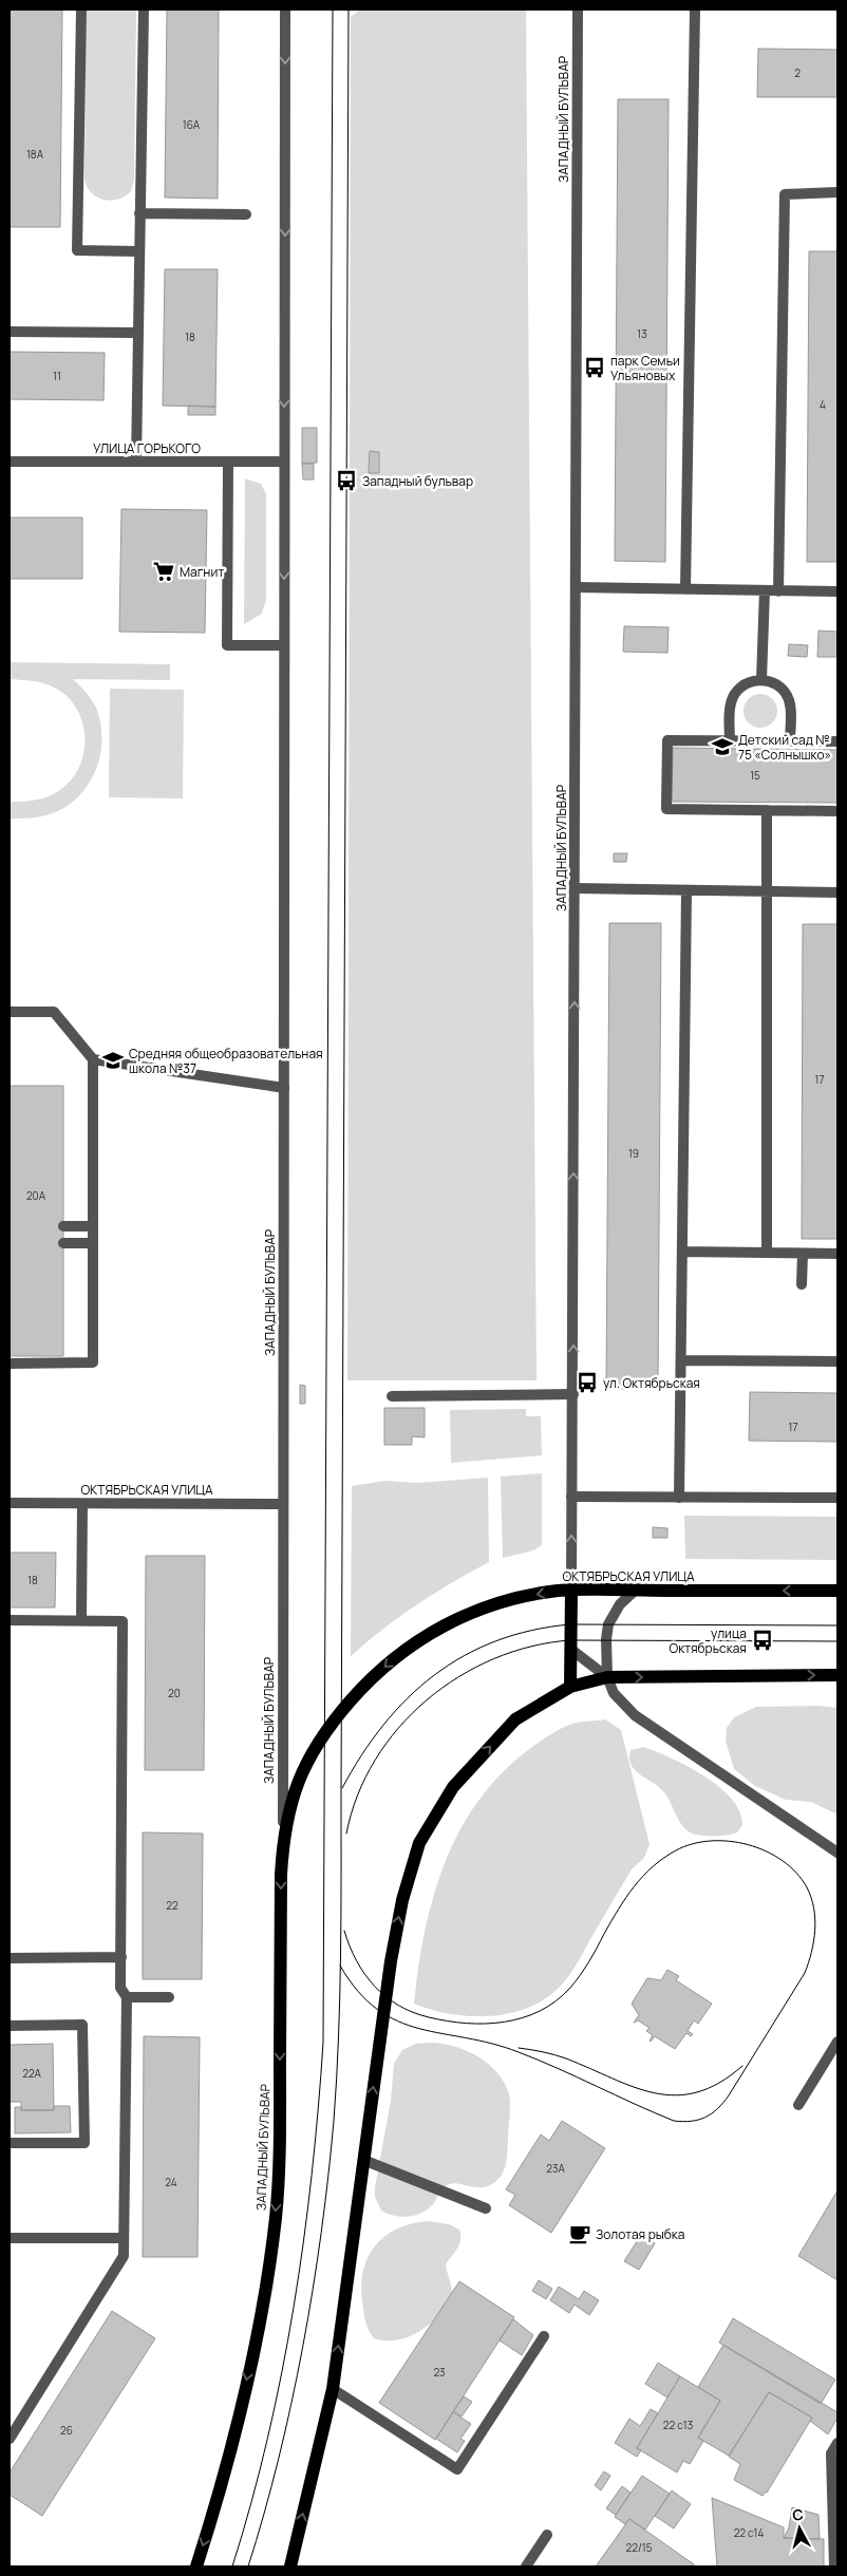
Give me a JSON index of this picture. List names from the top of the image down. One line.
{"streets":{"main road":["ЗАПАДНЫЙ БУЛЬВАР","ОКТЯБРЬСКАЯ УЛИЦА"],"street":["УЛИЦА ГОРЬКОГО"]},"crossings":[["ЗАПАДНЫЙ БУЛЬВАР","УЛИЦА ГОРЬКОГО"],["ЗАПАДНЫЙ БУЛЬВАР","ОКТЯБРЬСКАЯ УЛИЦА"]],"one_way":["ОКТЯБРЬСКАЯ УЛИЦА"],"places":{"bus stop":["парк Семьи Ульяновых","Западный бульвар","ул. Октябрьская","улица Октябрьская"],"supermarket":["Магнит"],"school or university":["Детский сад № 75 «Солнышко»","Средняя общеобразовательная школа №37"],"cafe":["Золотая рыбка"]},"house_numbers":["2","16А","18А","13","18","11","4","15","17","19","20А","17","18","20","22","22А","23А","24","23","22 с13","26","22 с14","22/15"],"north":"top"}
